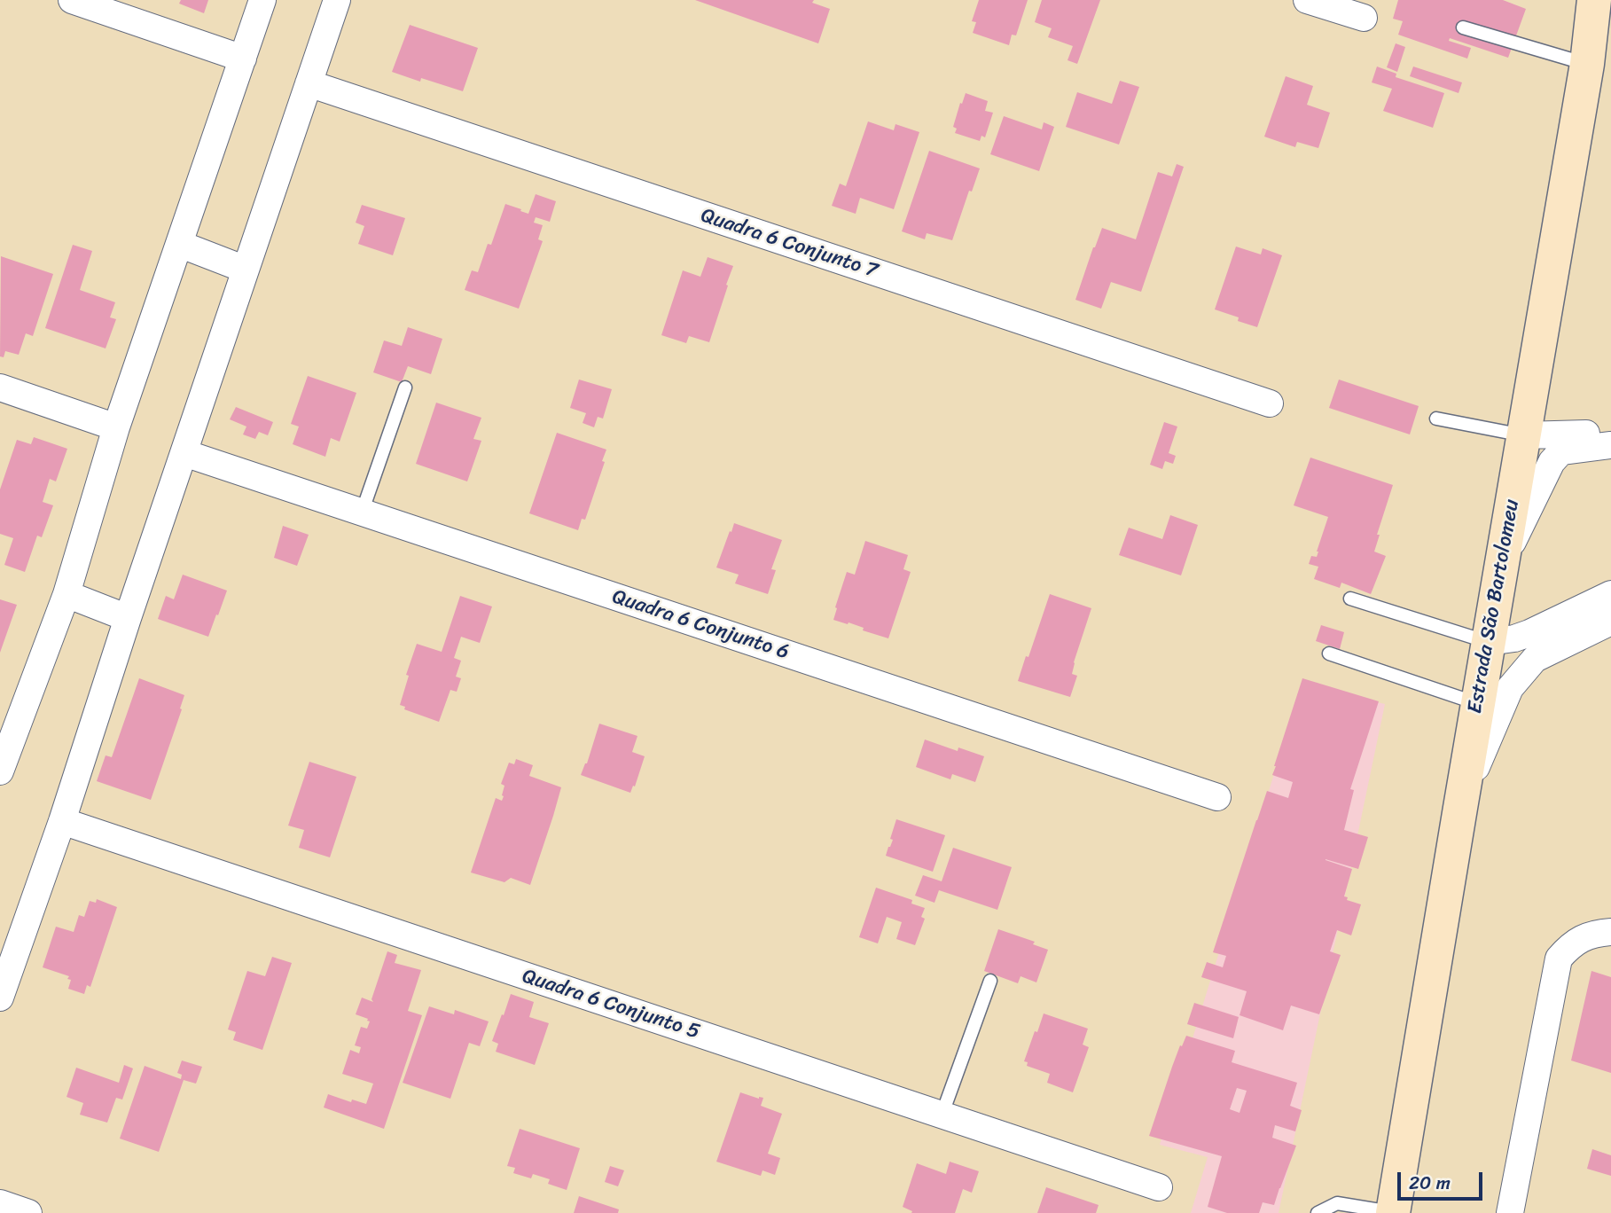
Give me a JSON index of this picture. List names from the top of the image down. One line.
{"streets":{"street":["Quadra 6 Conjunto 7","Estrada São Bartolomeu","Quadra 6 Conjunto 6","Quadra 6 Conjunto 5"]},"scale_bar":"20 m"}
